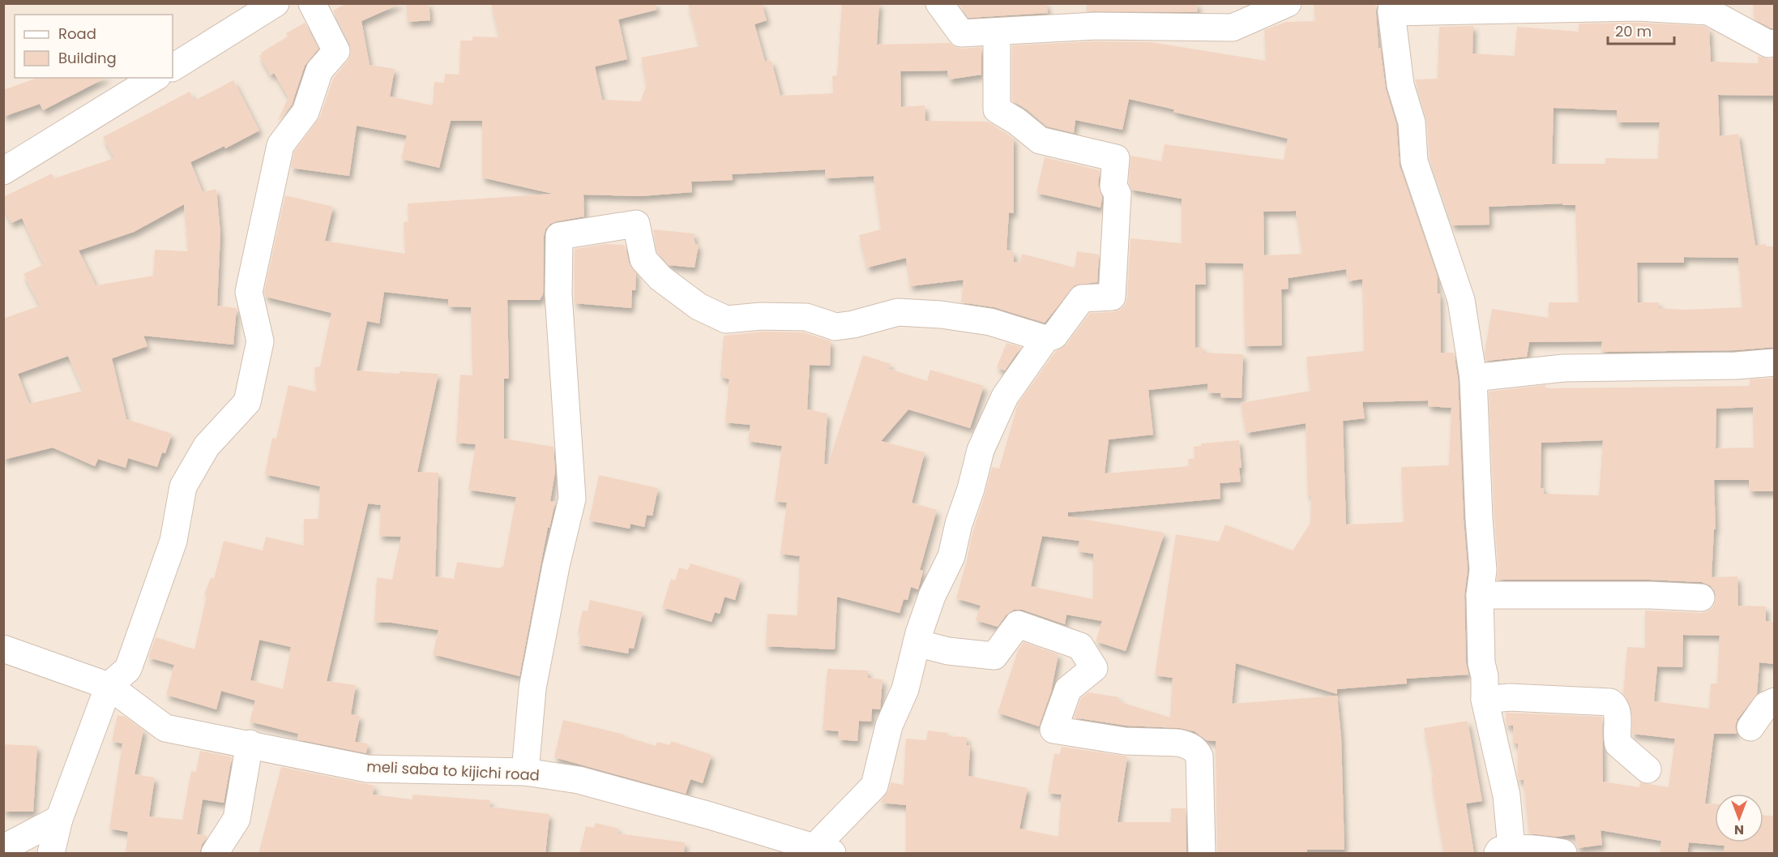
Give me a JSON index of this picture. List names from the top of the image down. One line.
{"streets":{"street":["meli saba to kijichi road"]},"legend":["Road","Building"],"scale_bar":"20 m","north":"bottom"}
